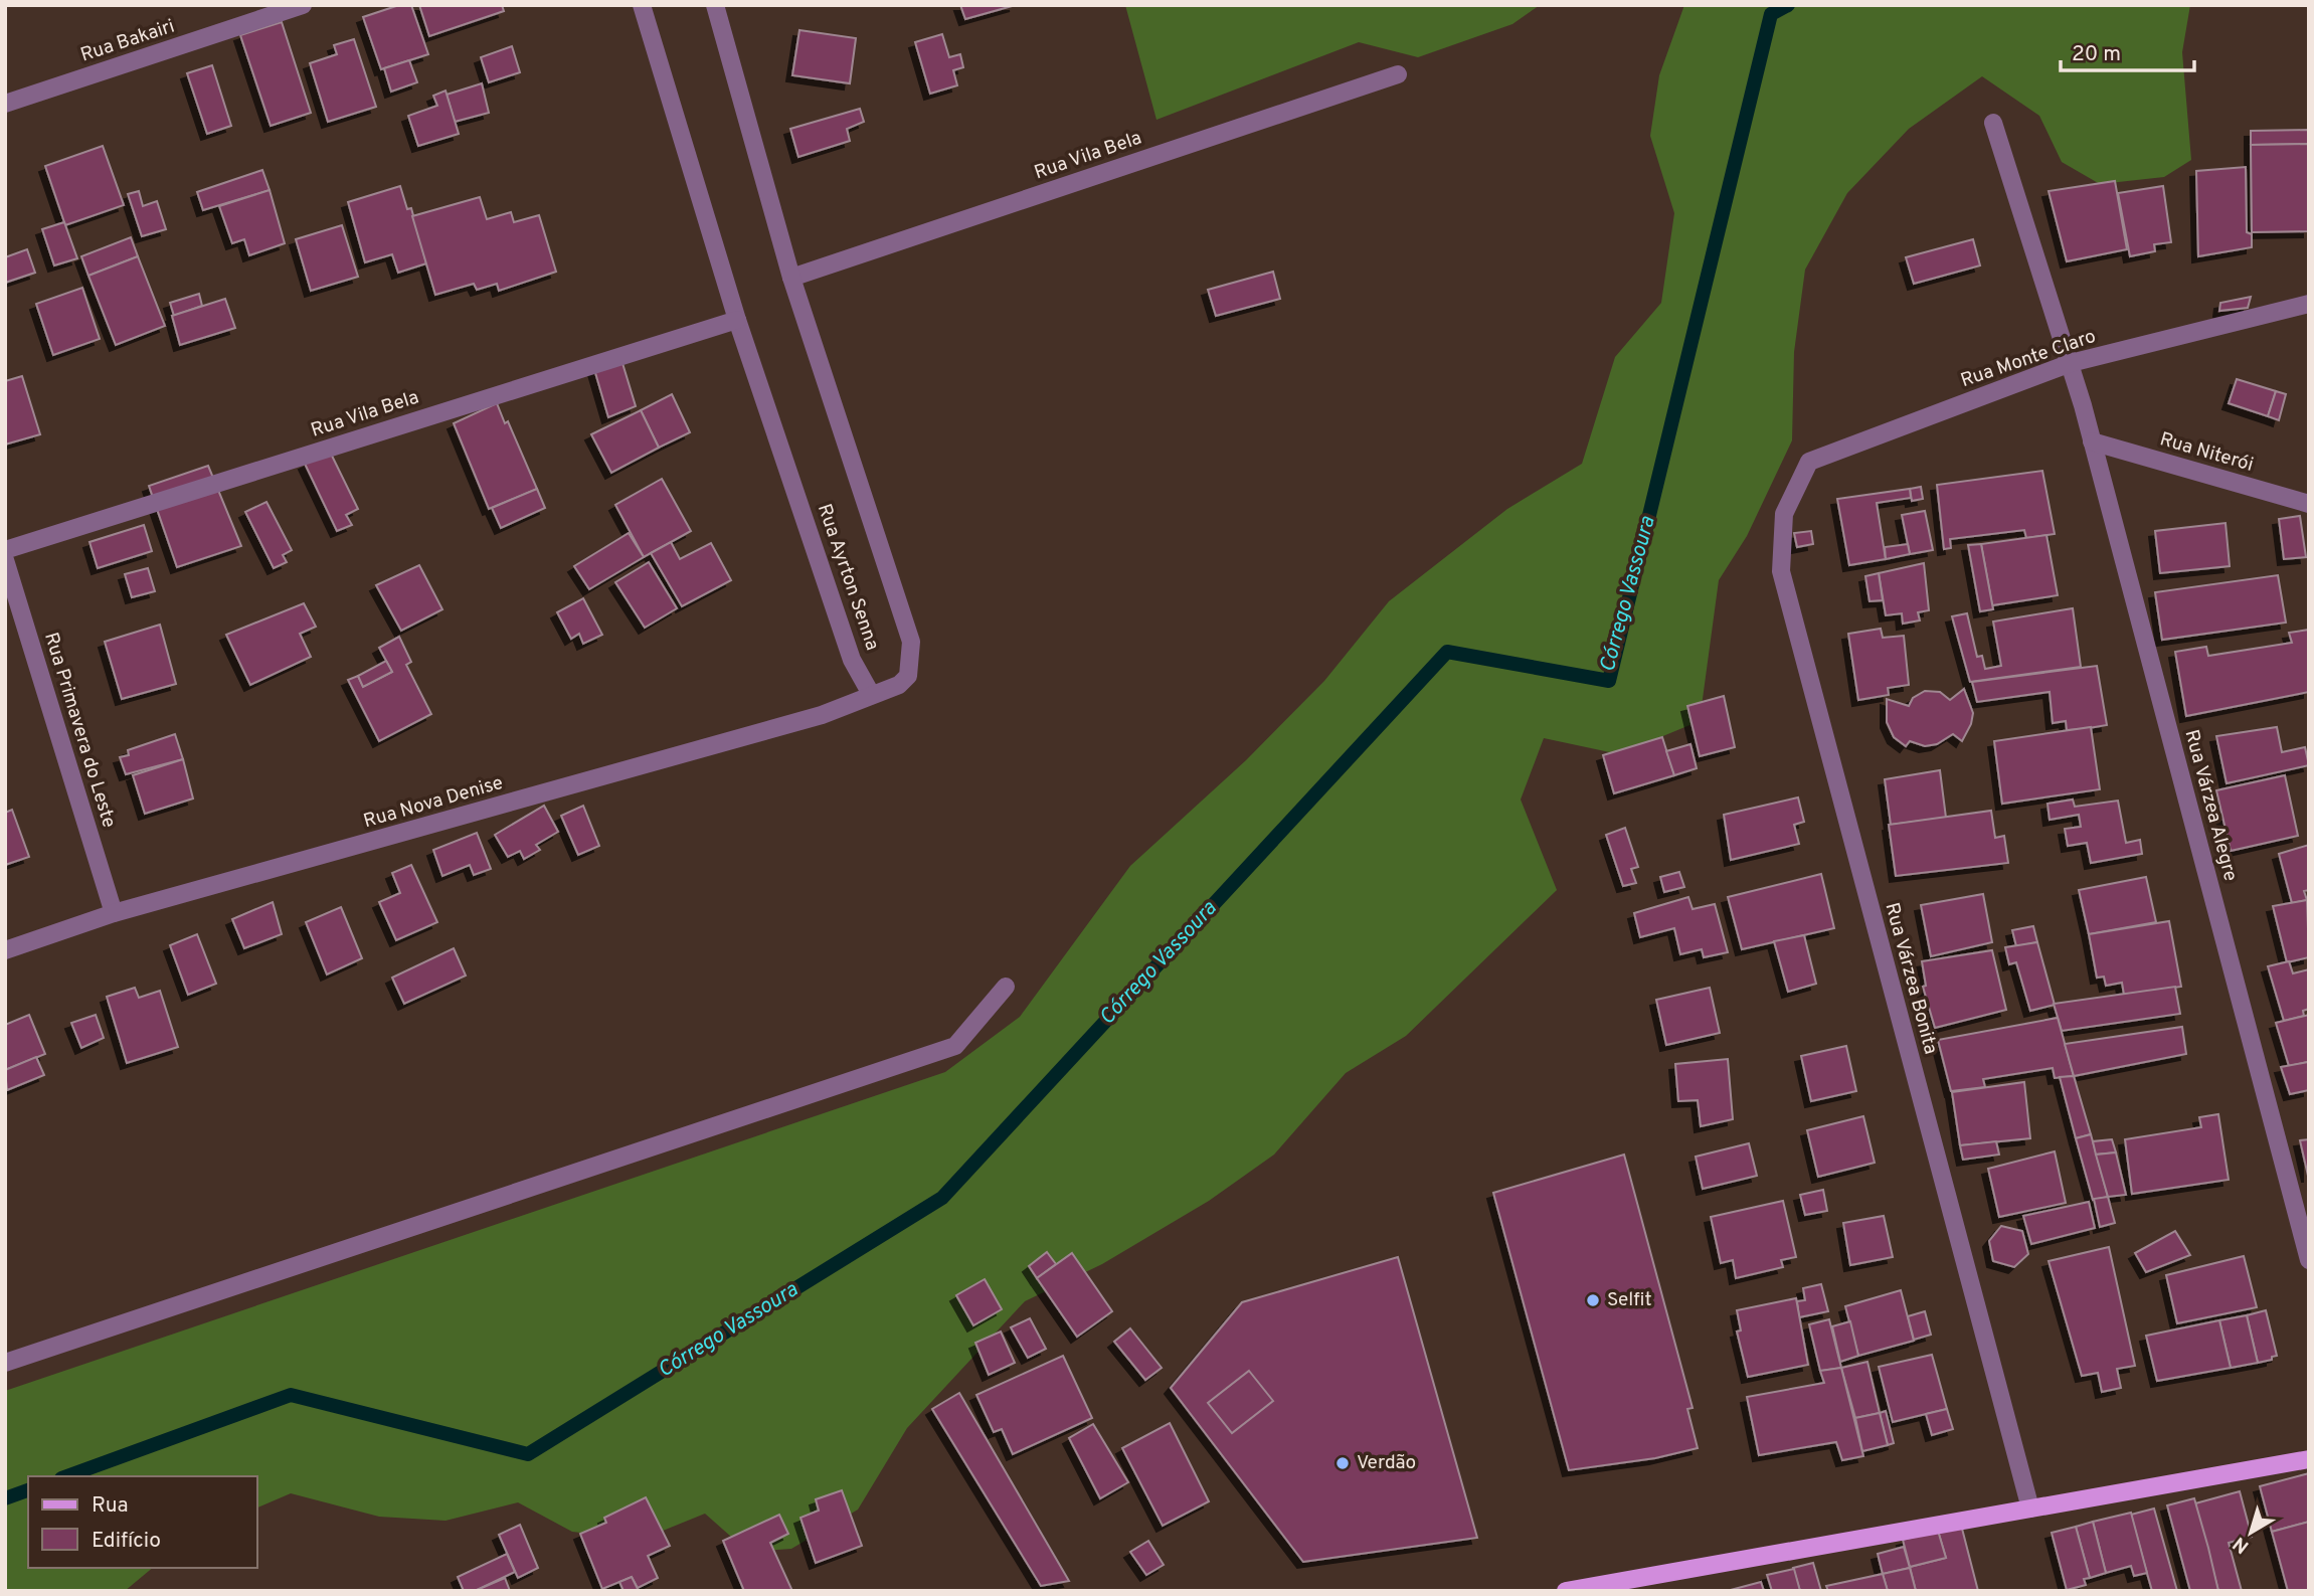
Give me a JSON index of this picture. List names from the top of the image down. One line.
{"streets":{"street":["Rua Bakairi","Rua Vila Bela","Rua Monte Claro","Rua Niterói","Rua Ayrton Senna","Rua Primavera do Leste","Rua Nova Denise","Rua Várzea Alegre","Rua Várzea Bonita"]},"crossings":[["Rua Vila Bela","Rua Ayrton Senna"],["Rua Monte Claro","Rua Várzea Alegre"],["Rua Monte Claro","Rua Várzea Bonita"],["Rua Niterói","Rua Várzea Alegre"],["Rua Ayrton Senna","Rua Nova Denise"],["Rua Primavera do Leste","Rua Nova Denise"]],"water":["Córrego Vassoura"],"places":["Selfit","Verdão"],"legend":["Rua","Edifício"],"scale_bar":"20 m","north":"bottom left"}
